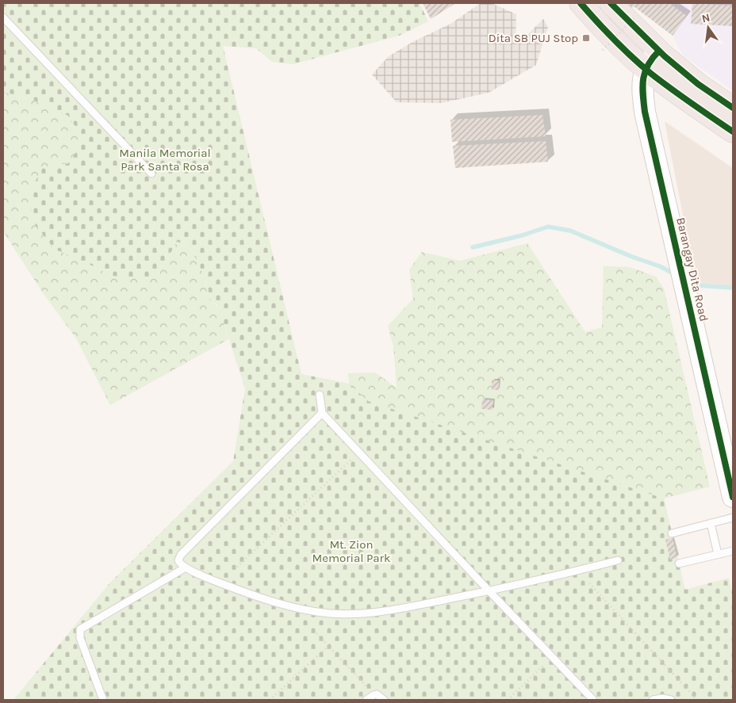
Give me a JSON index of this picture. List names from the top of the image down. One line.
{"streets":{"street":["Barangay Dita Road"]},"parks":["Manila Memorial Park Santa Rosa","Mt. Zion Memorial Park"],"places":{"transit":["Dita SB PUJ Stop"]},"north":"top"}
